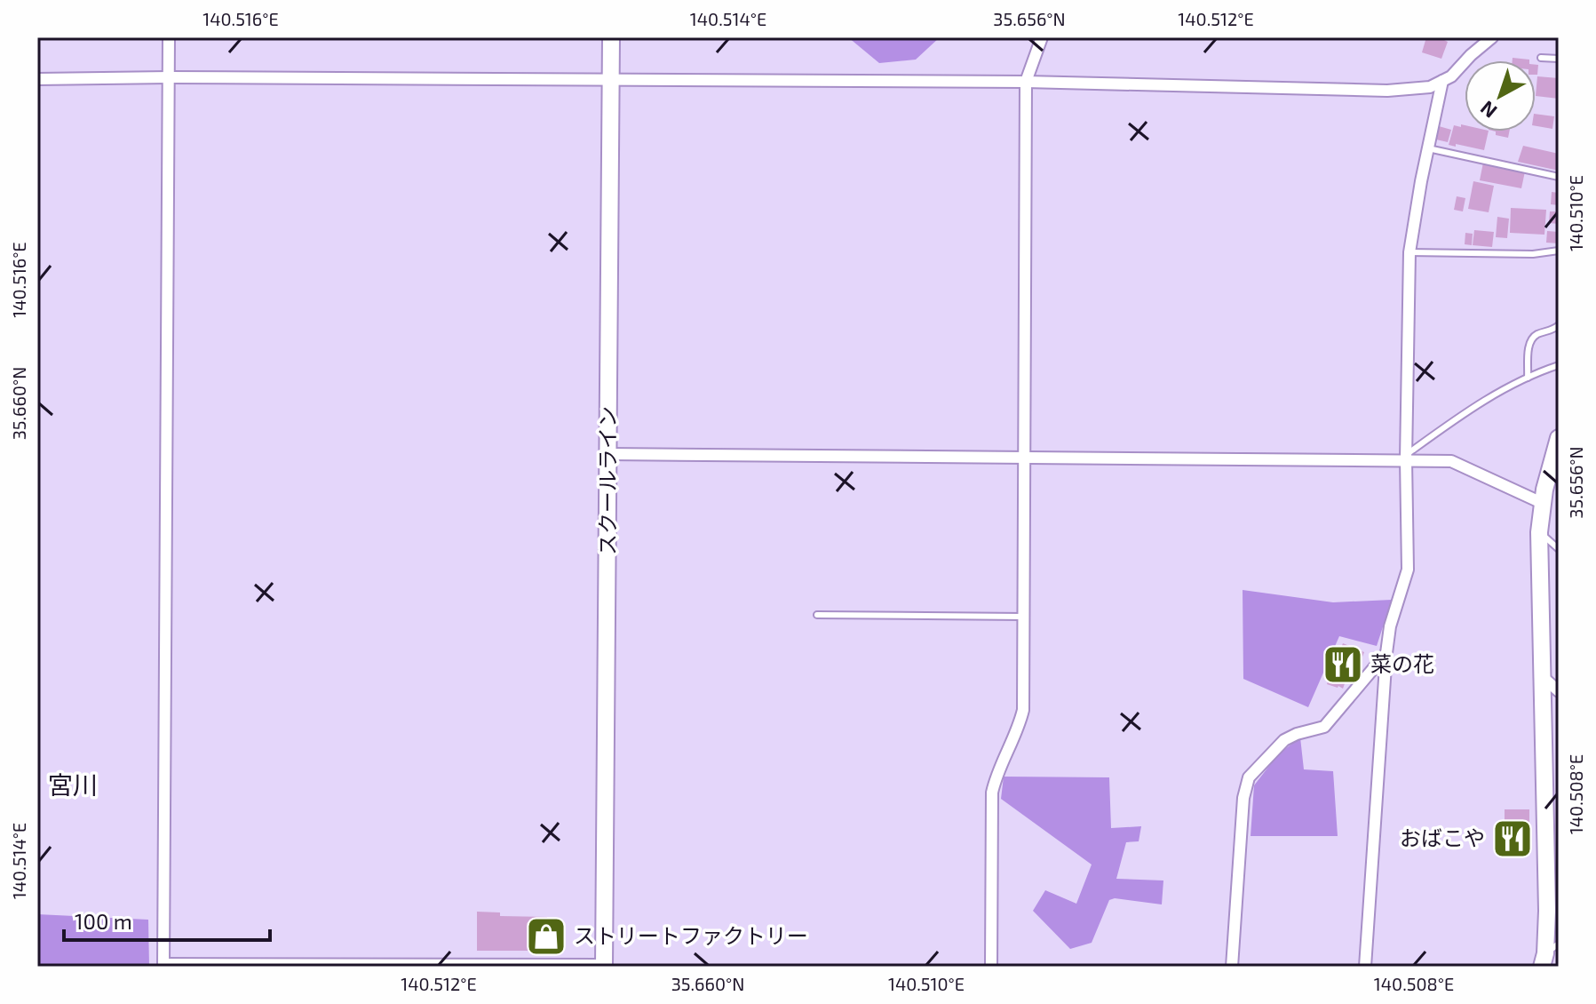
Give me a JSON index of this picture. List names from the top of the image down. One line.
{"streets":{"street":["スクールライン"]},"districts":["宮川"],"places":{"restaurant":["菜の花","おばこや"],"shop":["ストリートファクトリー"]},"scale_bar":"100 m","north":"bottom left","coordinates":["140.516°E","140.514°E","35.656°N","140.512°E","140.510°E","35.660°N","140.508°E"]}
